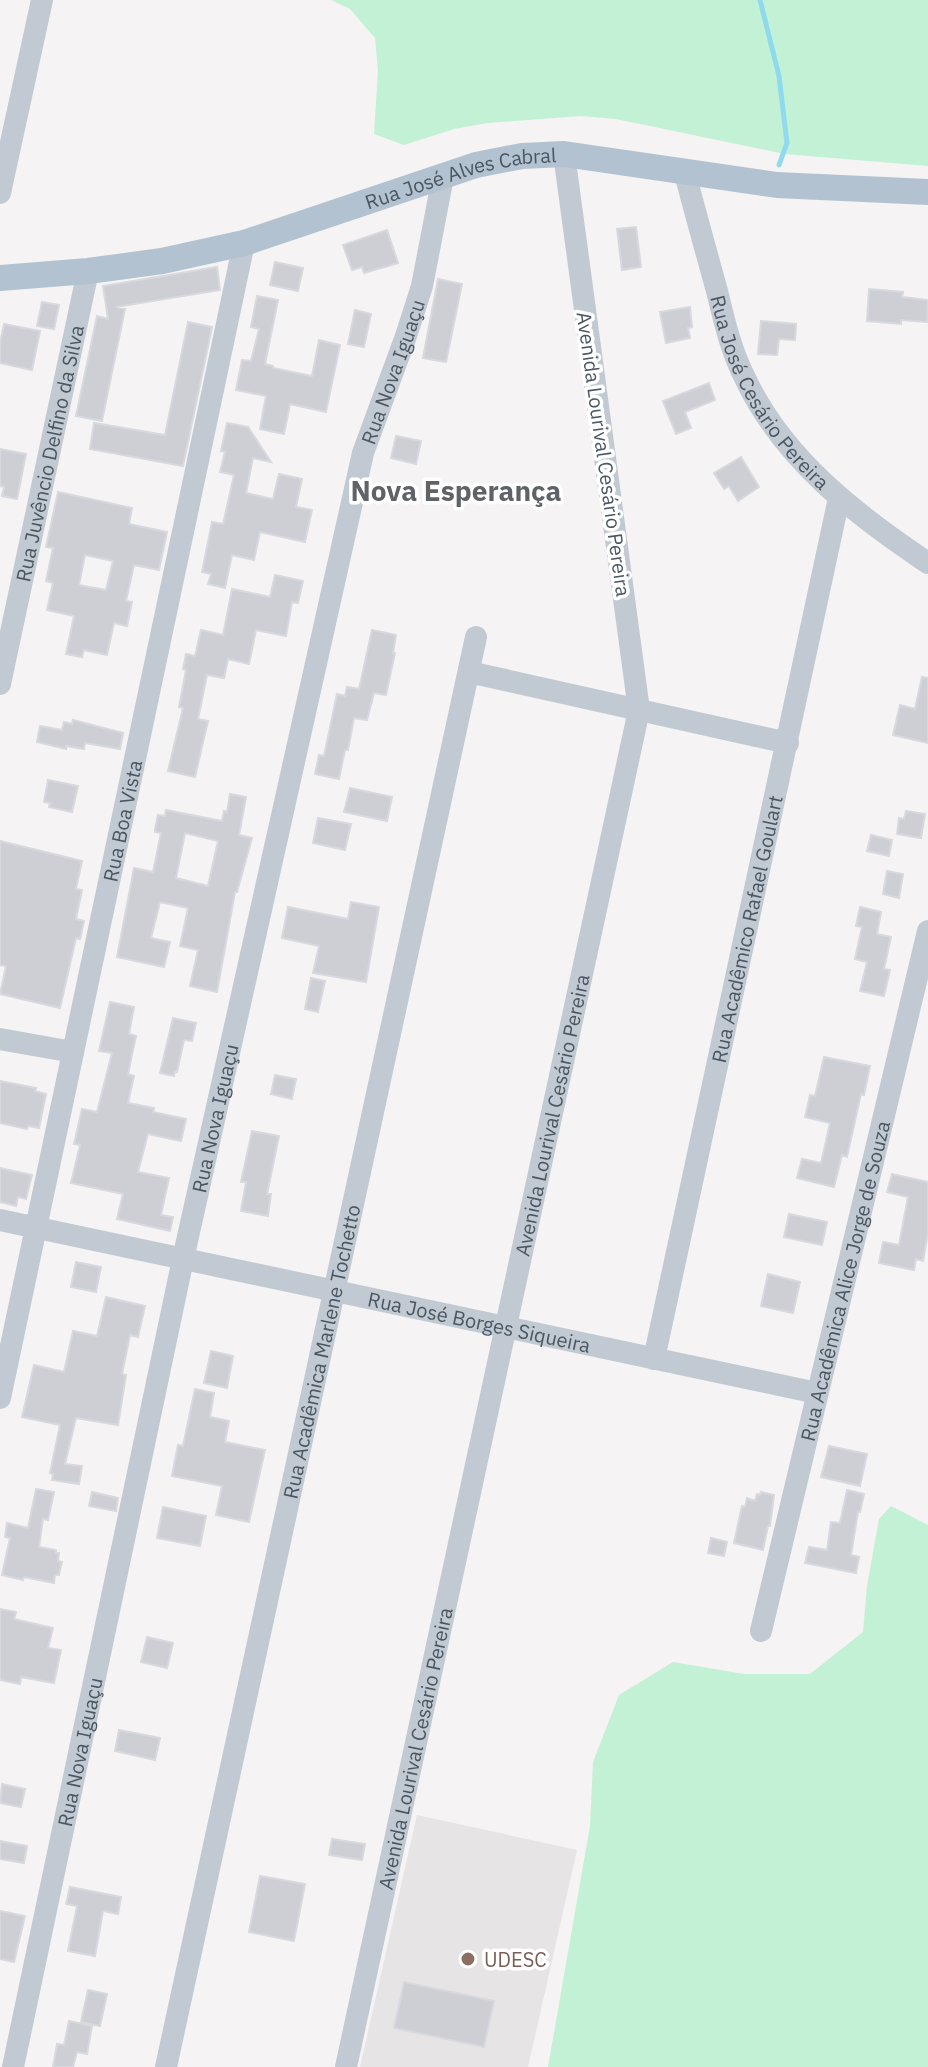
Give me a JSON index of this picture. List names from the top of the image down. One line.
{"streets":{"main road":["Rua José Alves Cabral"],"street":["Rua Nova Iguaçu","Rua José Cesário Pereira","Rua Juvêncio Delfino da Silva","Avenida Lourival Cesário Pereira","Rua Boa Vista","Rua Acadêmico Rafael Goulart","Rua Acadêmica Alice Jorge de Souza","Rua José Borges Siqueira","Rua Acadêmica Marlene Tochetto"]},"crossings":[["Rua José Alves Cabral","Rua Nova Iguaçu"],["Rua José Alves Cabral","Rua José Cesário Pereira"],["Rua José Alves Cabral","Rua Juvêncio Delfino da Silva"],["Rua José Alves Cabral","Avenida Lourival Cesário Pereira"],["Rua José Alves Cabral","Rua Boa Vista"],["Rua Nova Iguaçu","Rua José Borges Siqueira"],["Rua José Cesário Pereira","Rua Acadêmico Rafael Goulart"],["Avenida Lourival Cesário Pereira","Rua José Borges Siqueira"],["Rua Boa Vista","Rua José Borges Siqueira"],["Rua Acadêmico Rafael Goulart","Rua José Borges Siqueira"],["Rua Acadêmica Alice Jorge de Souza","Rua José Borges Siqueira"],["Rua José Borges Siqueira","Rua Acadêmica Marlene Tochetto"]],"districts":["Nova Esperança"],"places":["UDESC"]}
